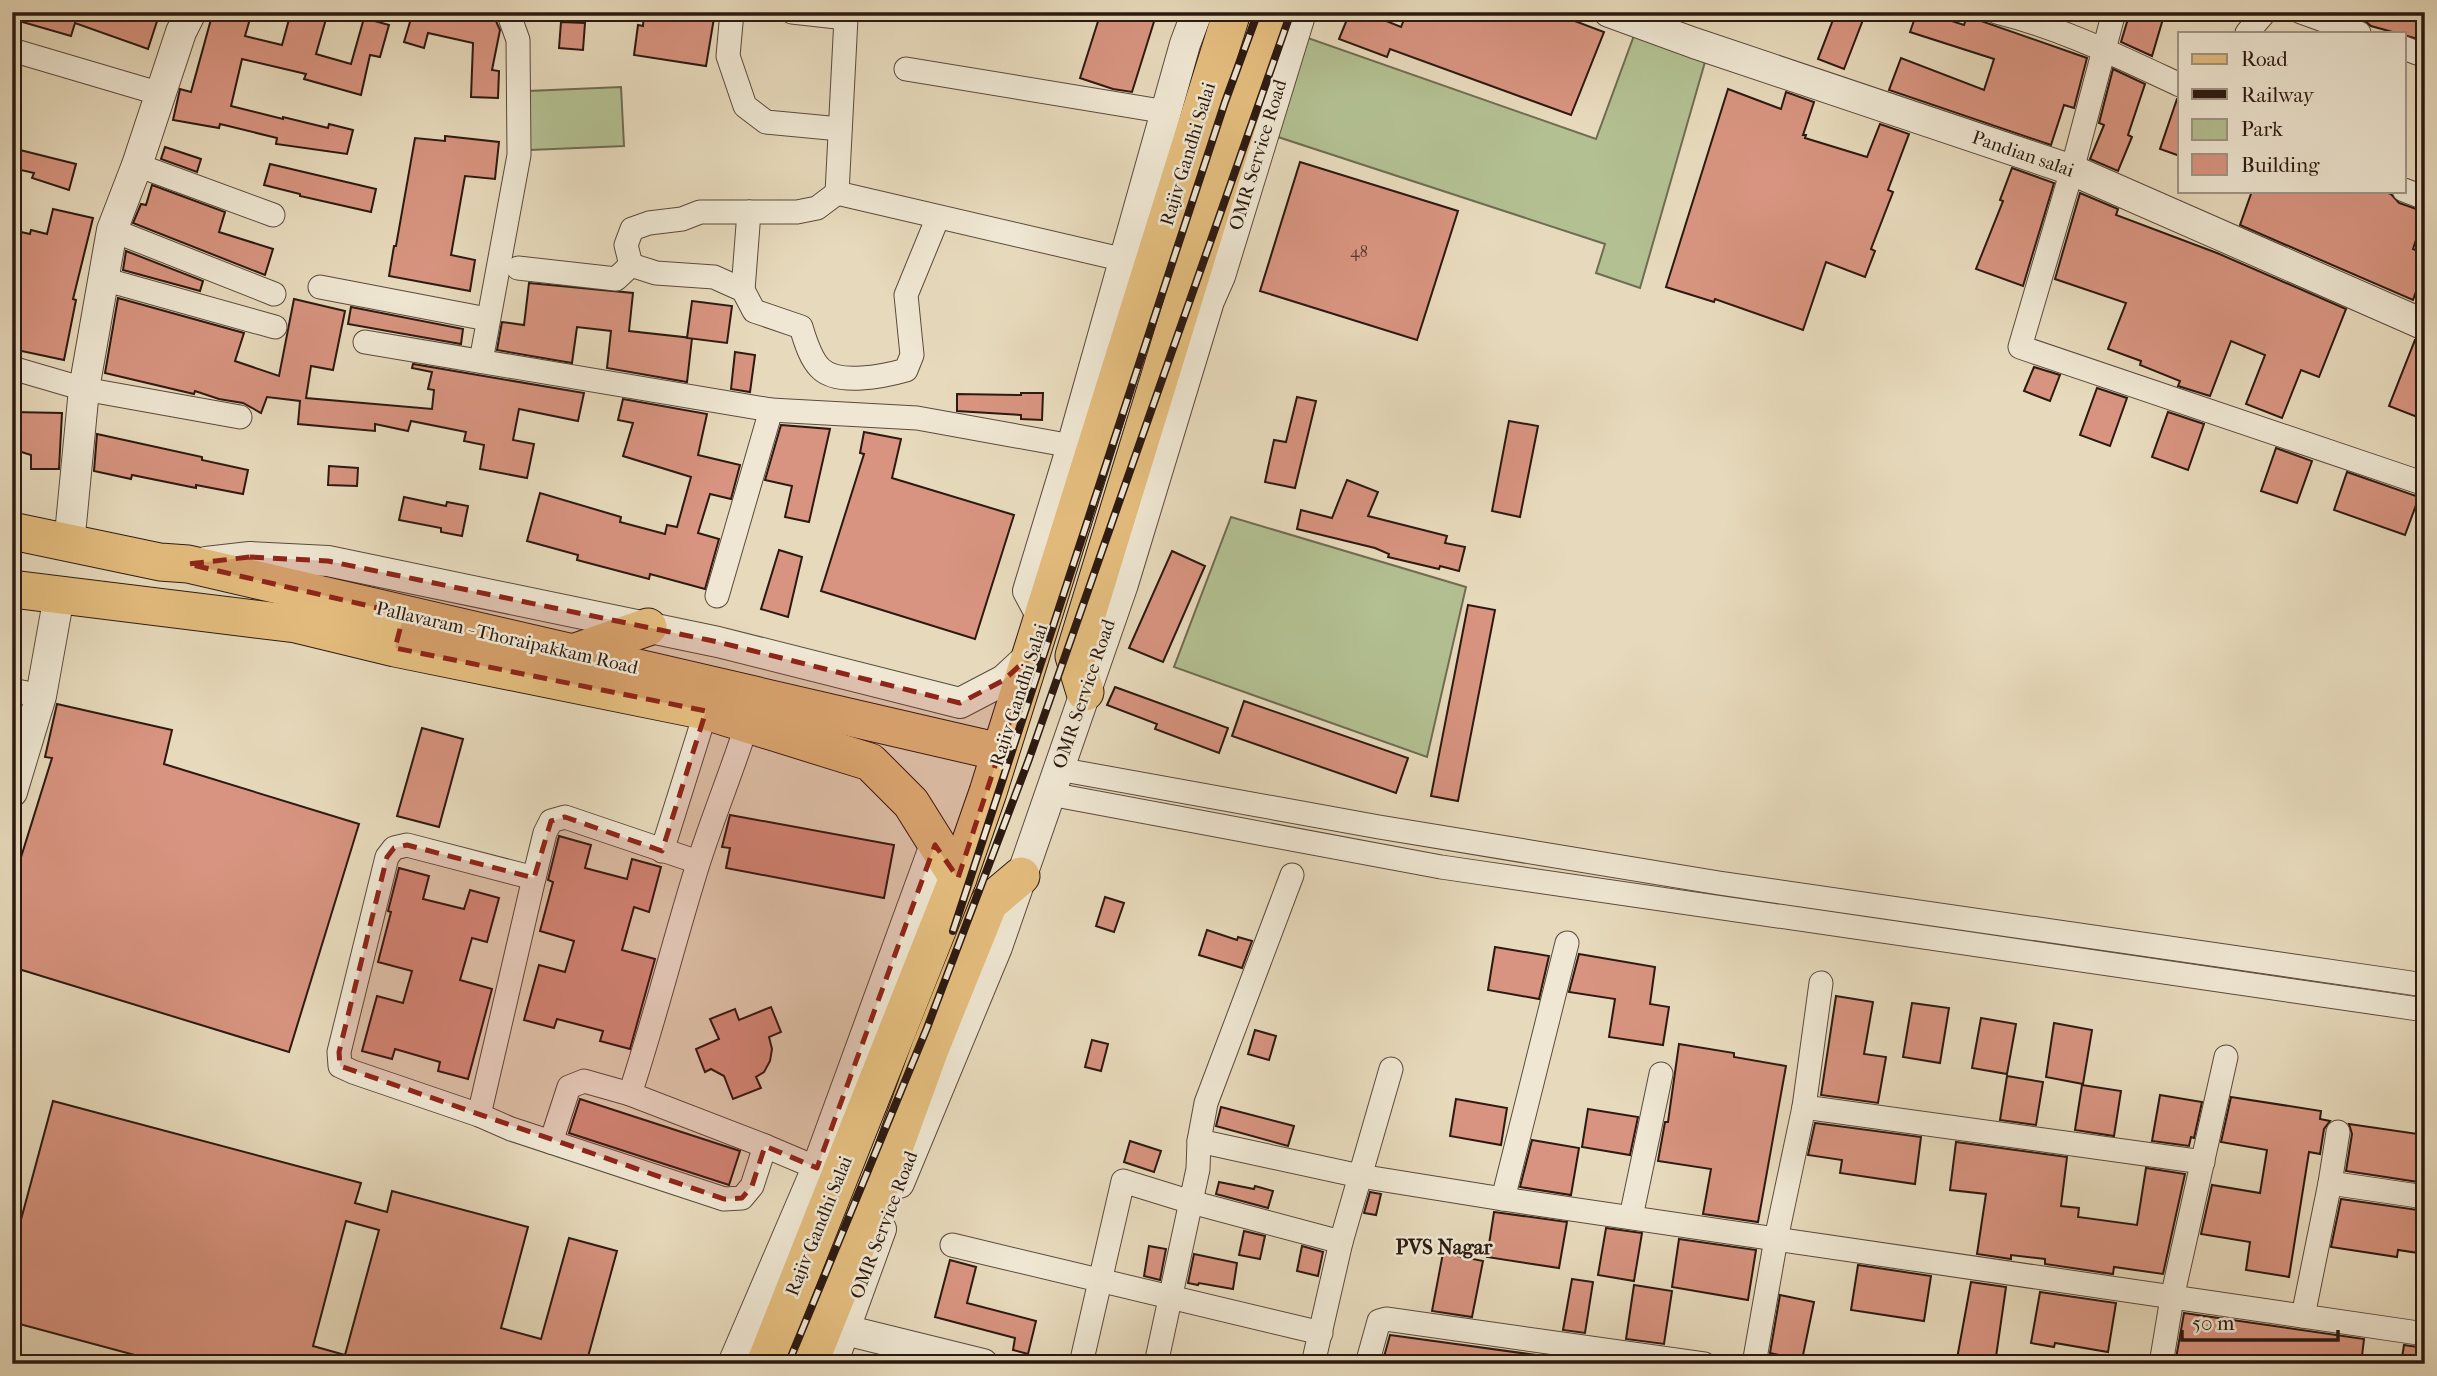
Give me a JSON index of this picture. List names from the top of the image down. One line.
{"streets":{"main road":["Rajiv Gandhi Salai","Pallavaram - Thoraipakkam Road"],"street":["Pandian salai","OMR Service Road"]},"crossings":[["Rajiv Gandhi Salai","OMR Service Road"],["Rajiv Gandhi Salai","Pallavaram - Thoraipakkam Road"]],"districts":["PVS Nagar"],"house_numbers":["48"],"legend":["Road","Railway","Park","Building"],"scale_bar":"50 m"}
